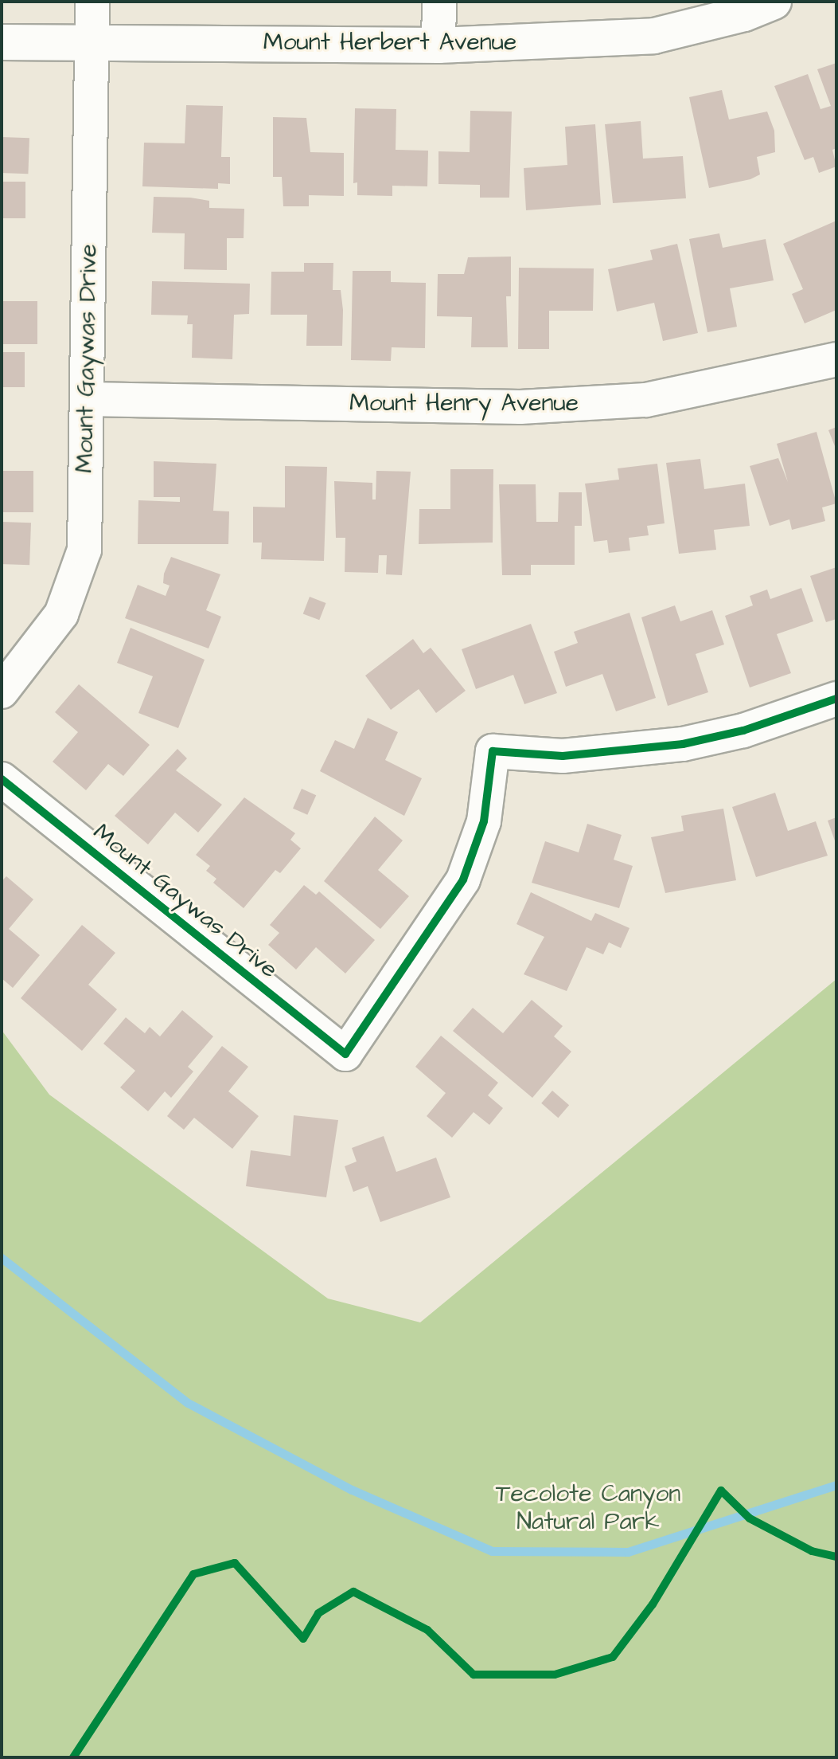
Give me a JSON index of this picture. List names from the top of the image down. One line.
{"streets":{"street":["Mount Herbert Avenue","Mount Gaywas Drive","Mount Henry Avenue"]},"crossings":[["Mount Herbert Avenue","Mount Gaywas Drive"],["Mount Gaywas Drive","Mount Henry Avenue"]],"parks":["Tecolote Canyon Natural Park"]}
